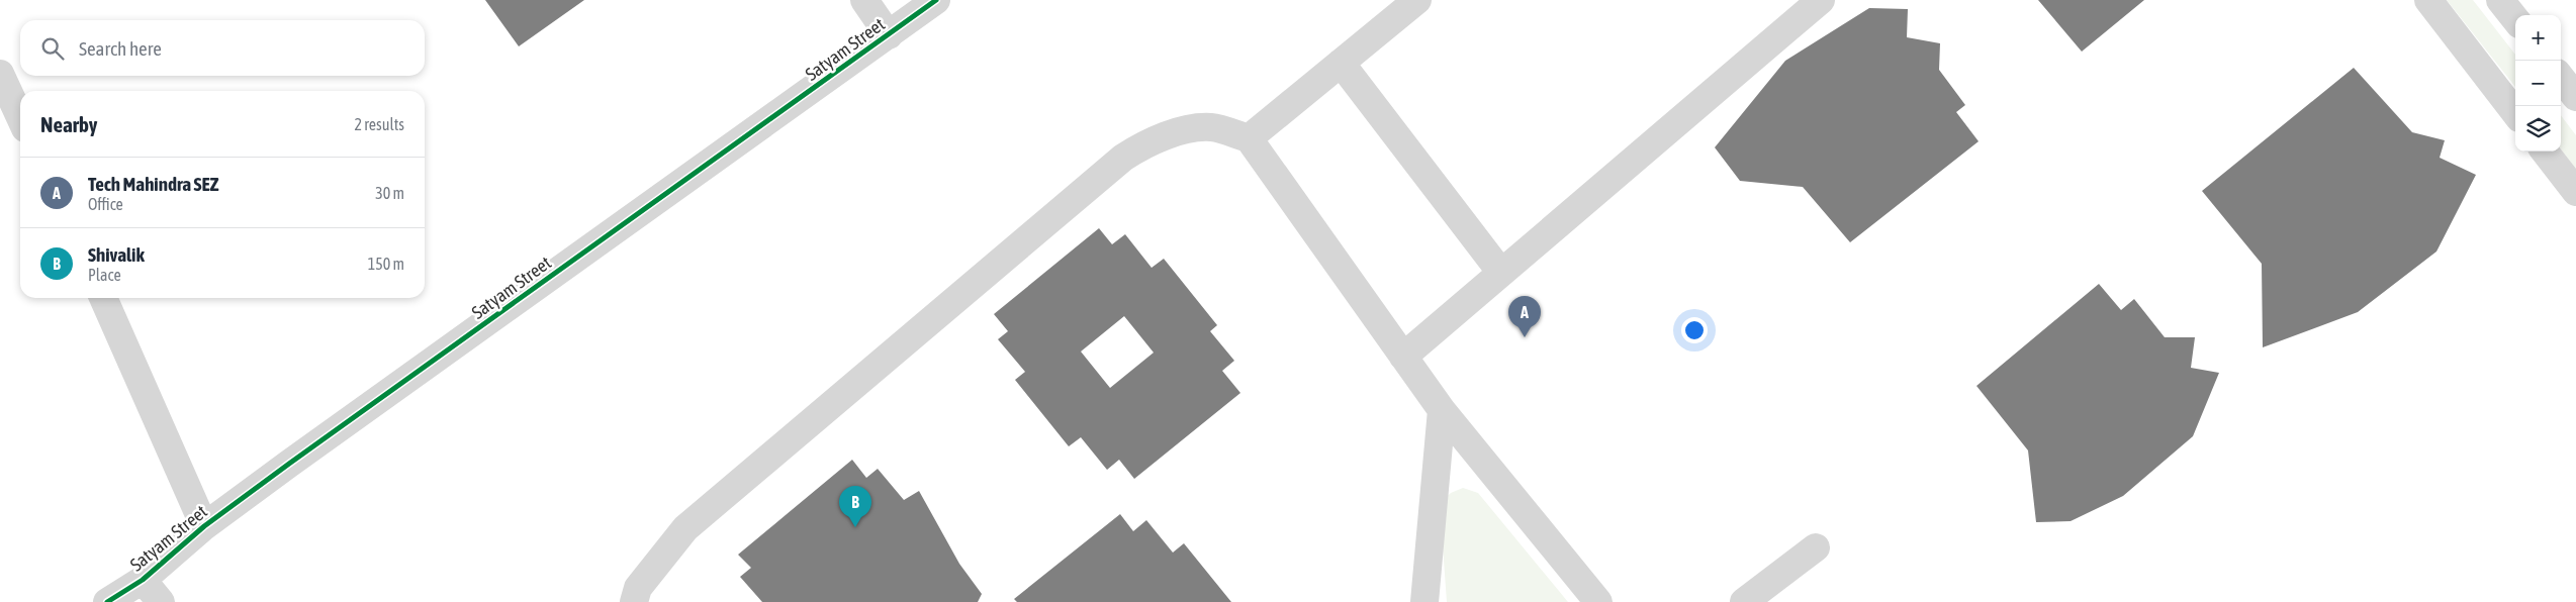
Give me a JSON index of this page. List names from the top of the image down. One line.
{"streets":{"street":["Satyam Street"]},"page":{"map_buttons":["+","−"],"search":"Search here","heading":["Nearby","2 results"],"list":[{"mark":"A","name":"Tech Mahindra SEZ","note":"Office","value":"30 m"},{"mark":"B","name":"Shivalik","note":"Place","value":"150 m"}],"pins":["A","B"]}}
